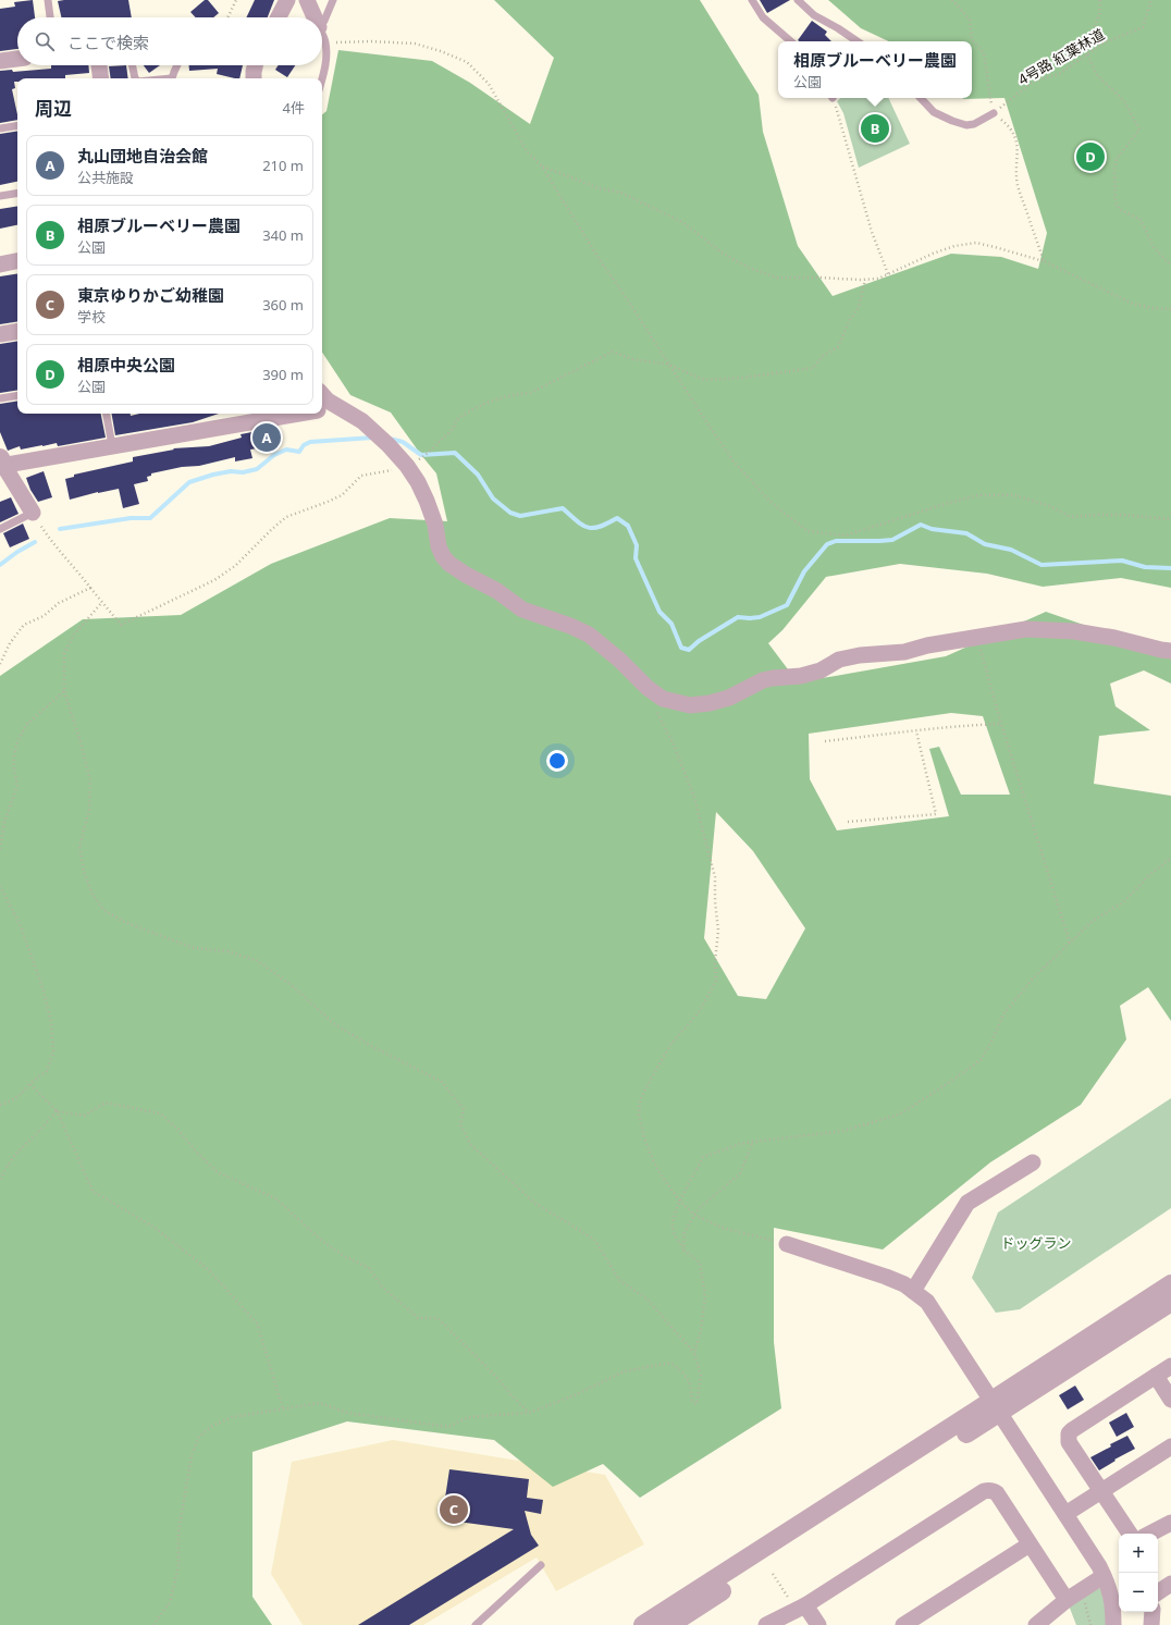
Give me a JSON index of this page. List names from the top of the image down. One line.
{"streets":{"path":["4号路 紅葉林道"]},"parks":["ドッグラン"],"page":{"search":"ここで検索","popup":["相原ブルーベリー農園","公園"],"heading":["周辺","4件"],"pins":["B","D","A","C"],"list":[{"mark":"A","name":"丸山団地自治会館","note":"公共施設","value":"210 m"},{"mark":"B","name":"相原ブルーベリー農園","note":"公園","value":"340 m"},{"mark":"C","name":"東京ゆりかご幼稚園","note":"学校","value":"360 m"},{"mark":"D","name":"相原中央公園","note":"公園","value":"390 m"}],"map_buttons":["+","−"]}}
